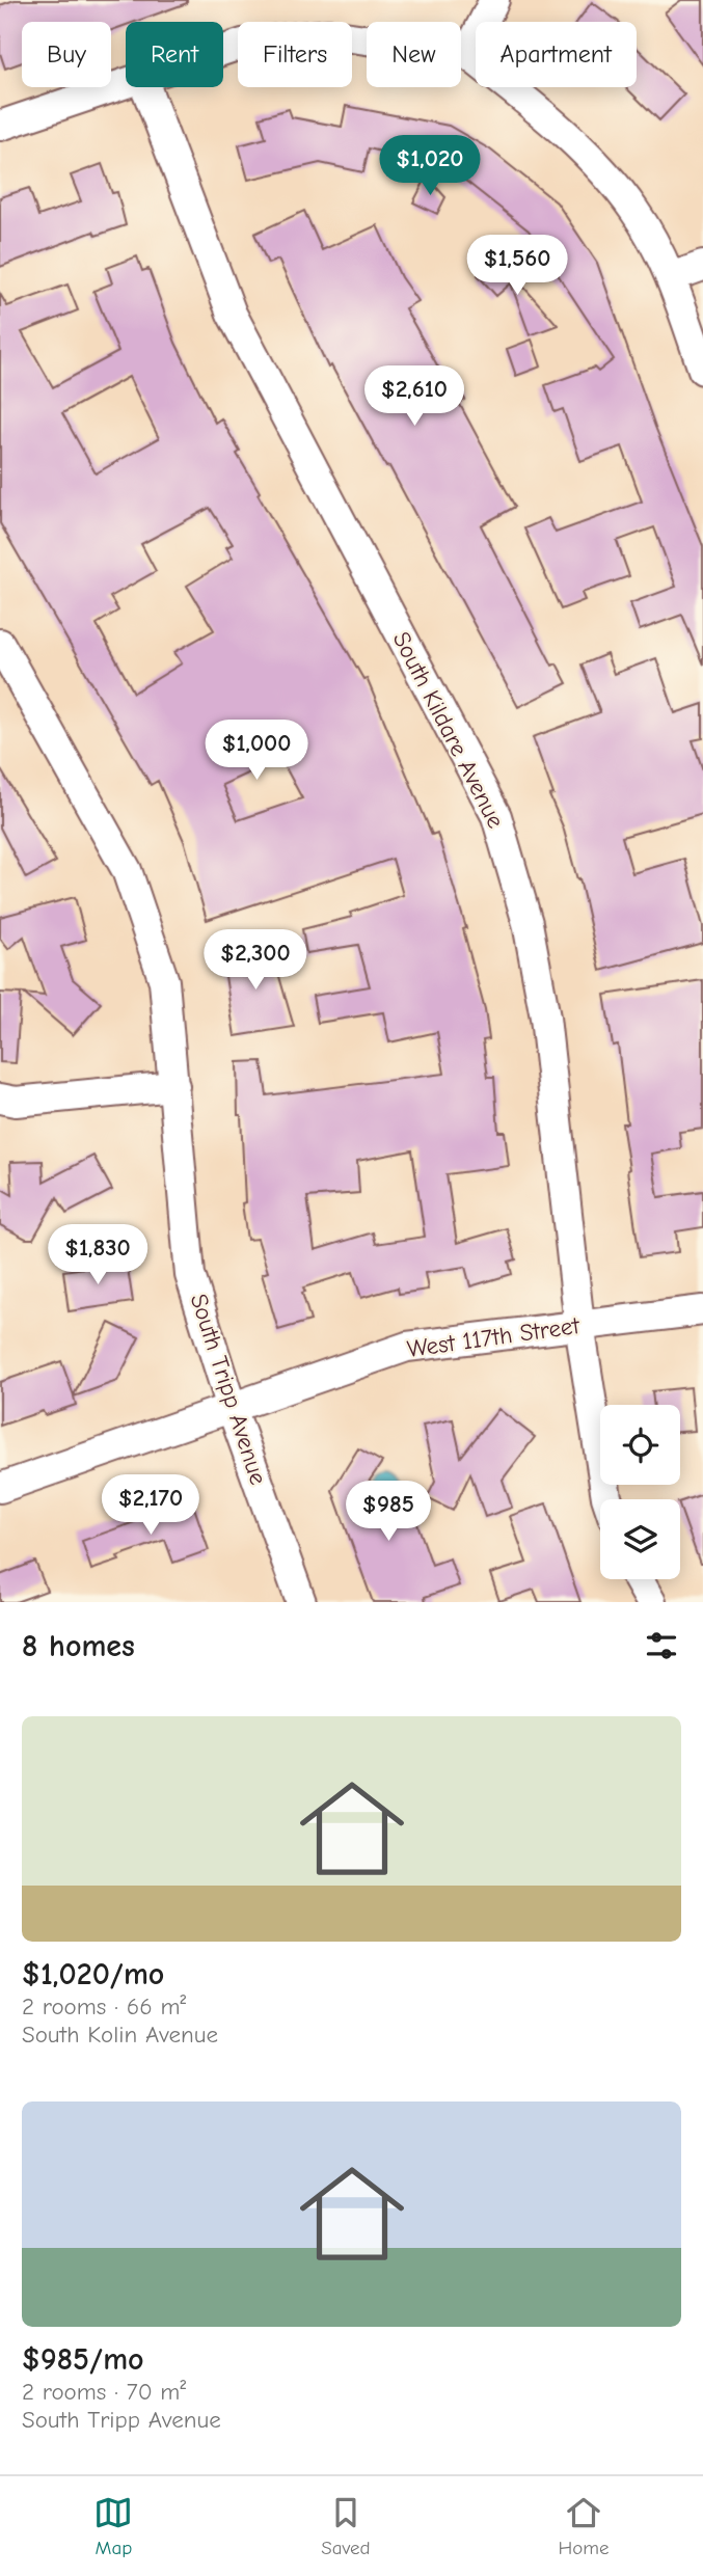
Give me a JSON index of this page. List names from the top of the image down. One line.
{"streets":{"street":["South Kildare Avenue","West 117th Street","South Tripp Avenue"]},"crossings":[["South Kildare Avenue","West 117th Street"],["West 117th Street","South Tripp Avenue"]],"page":{"chip":["Buy","Rent","Filters","New","Apartment"],"price":["$1,020","$1,560","$2,610","$1,000","$2,300","$1,830","$2,170","$985"],"heading":"8 homes","list":[{"name":"$1,020/mo","note":"2 rooms · 66 m² · South Kolin Avenue"},{"name":"$985/mo","note":"2 rooms · 70 m² · South Tripp Avenue"}],"tabs":["Map","Saved","Home"]}}
